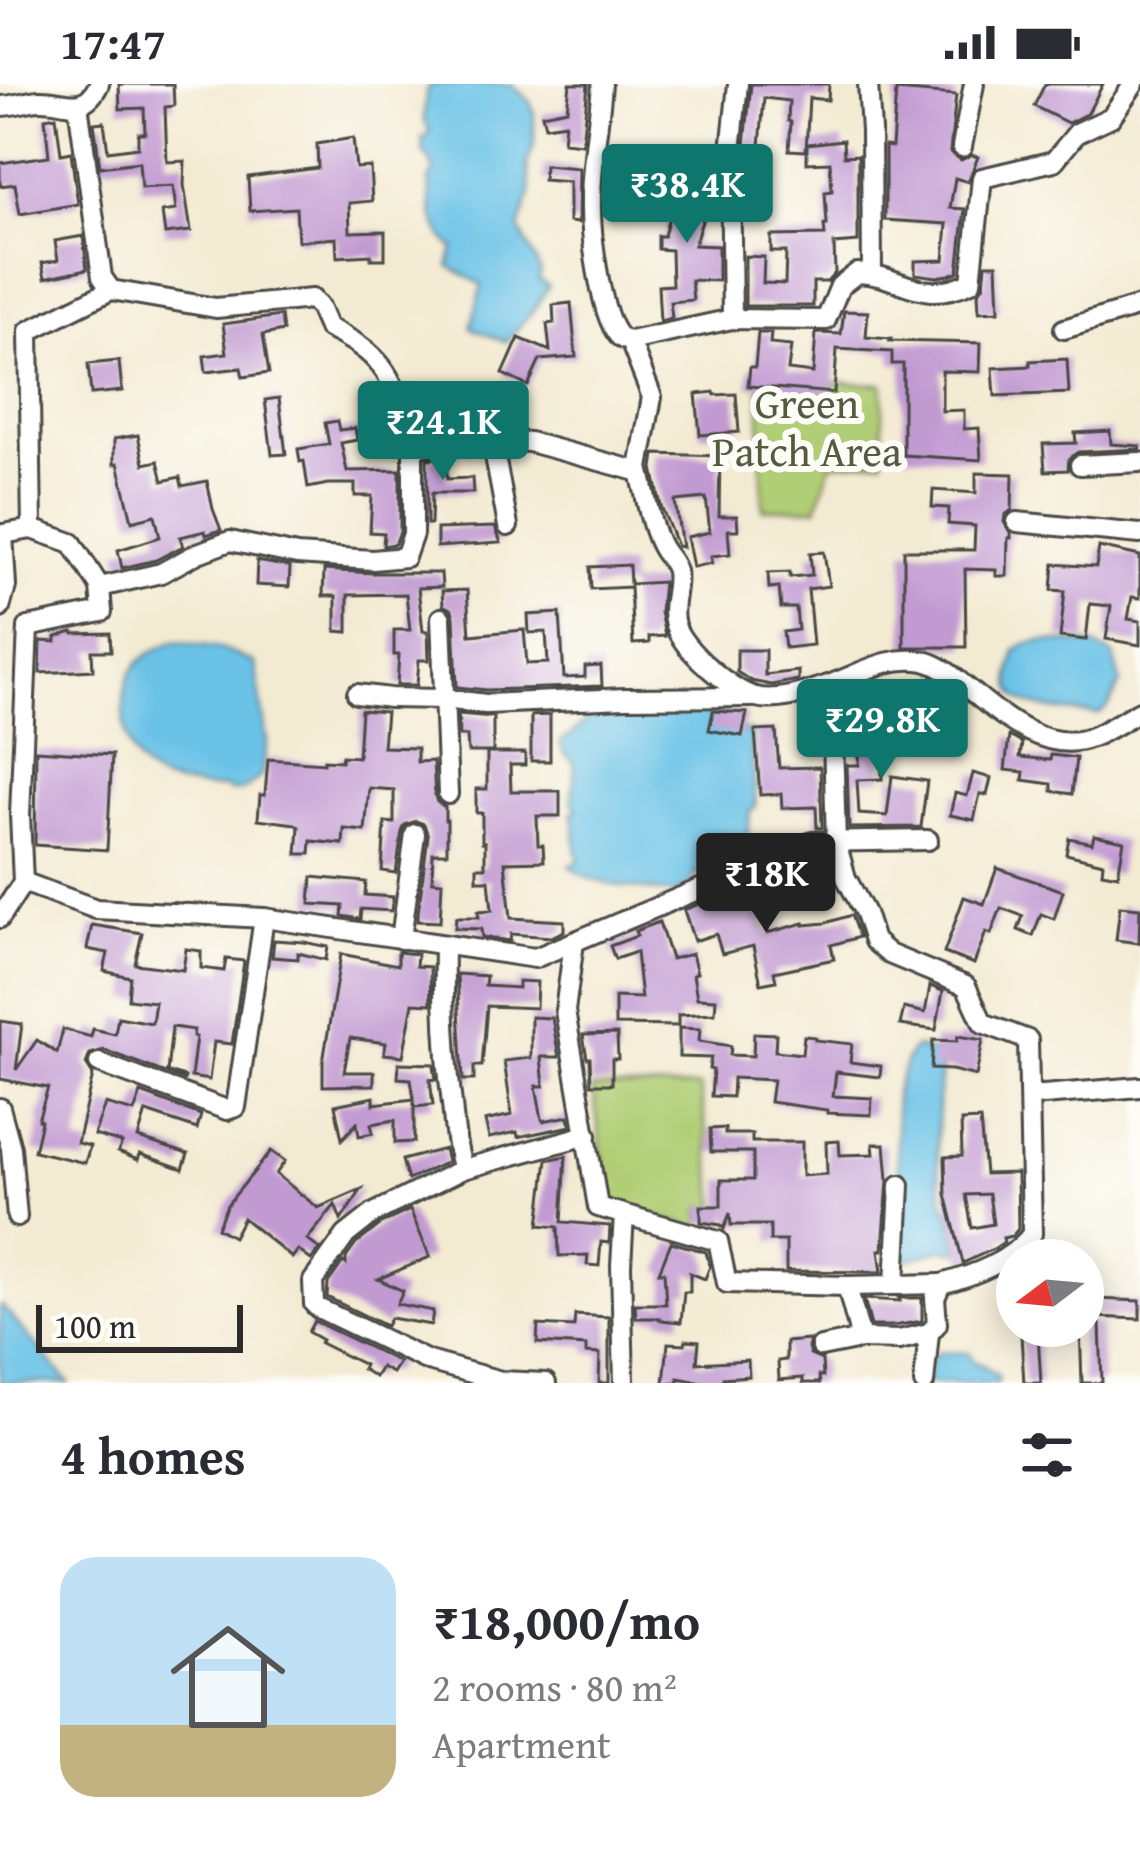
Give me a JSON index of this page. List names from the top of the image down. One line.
{"parks":["Green Patch Area"],"scale_bar":"100 m","north":"left","page":{"status":"17:47","price":["₹38.4K","₹24.1K","₹29.8K","₹18K"],"scale":"100 m","heading":"4 homes","list":[{"name":"₹18,000/mo","note":"2 rooms · 80 m² · Apartment"}]}}
